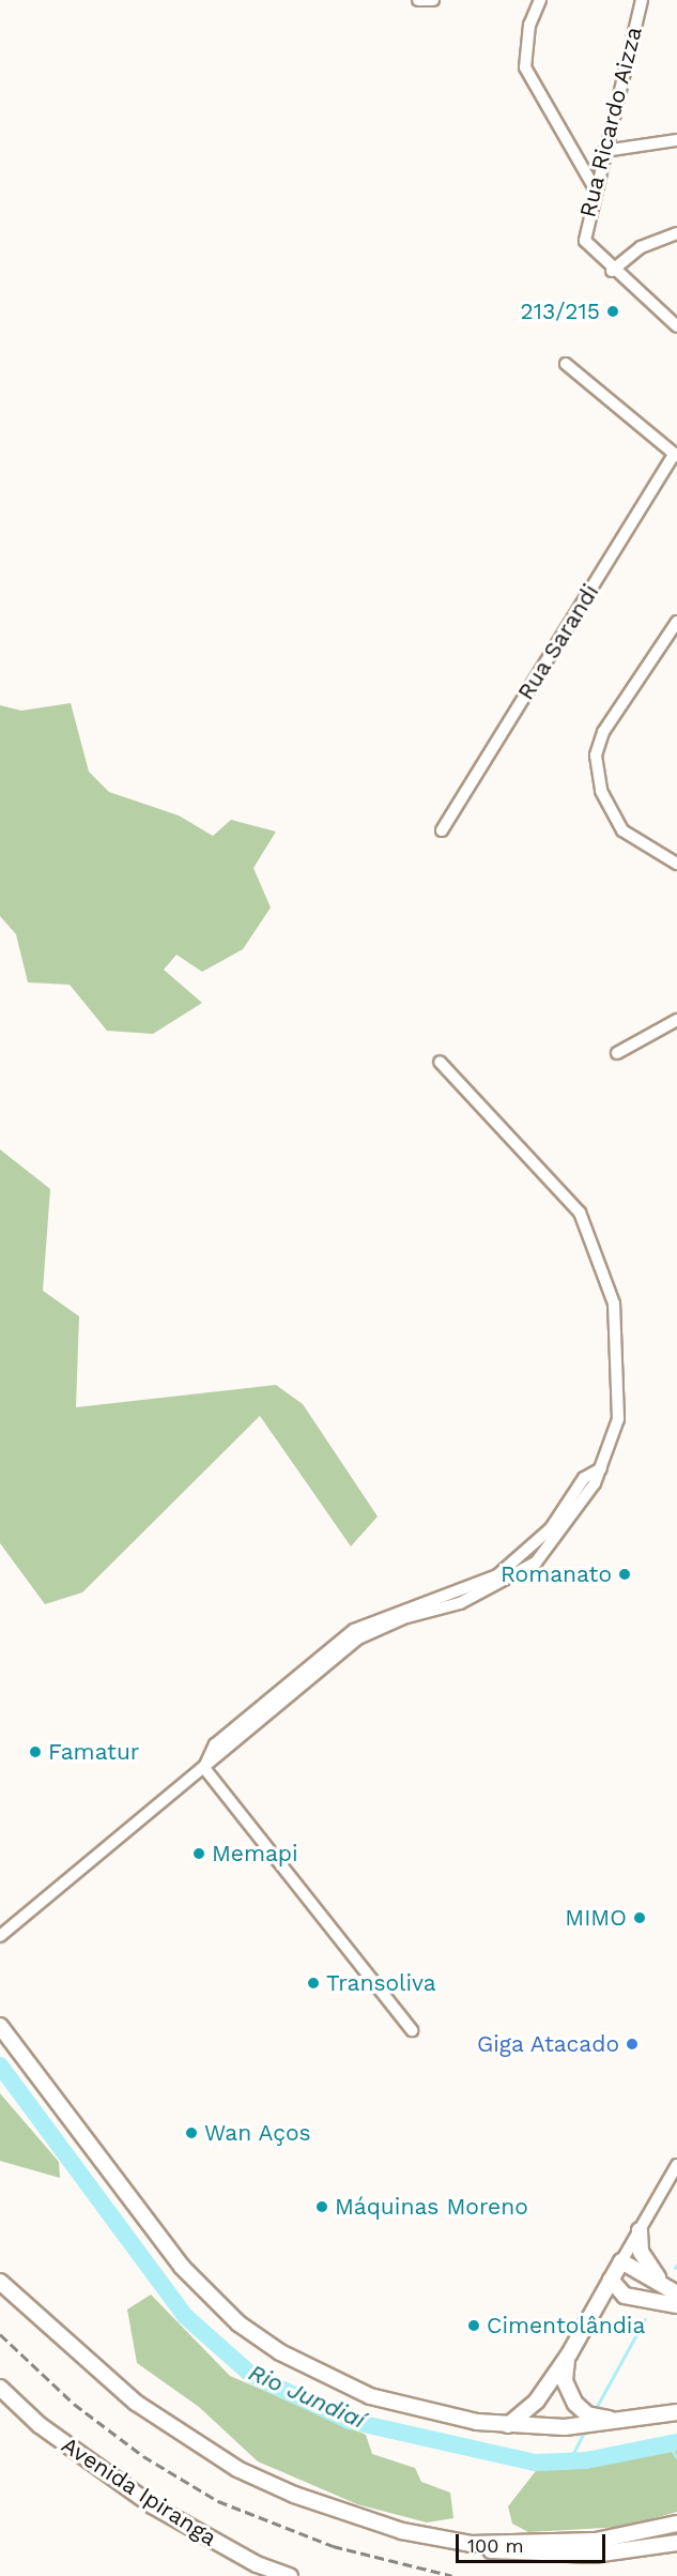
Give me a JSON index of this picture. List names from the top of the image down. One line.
{"streets":{"main road":["Avenida Ipiranga"],"street":["Rua Ricardo Aizza","Rua Sarandi"]},"water":["Rio Jundiaí"],"places":["213/215","Romanato","Famatur","Memapi","MIMO","Transoliva","Giga Atacado","Wan Aços","Máquinas Moreno","Cimentolândia"],"scale_bar":"100 m"}
